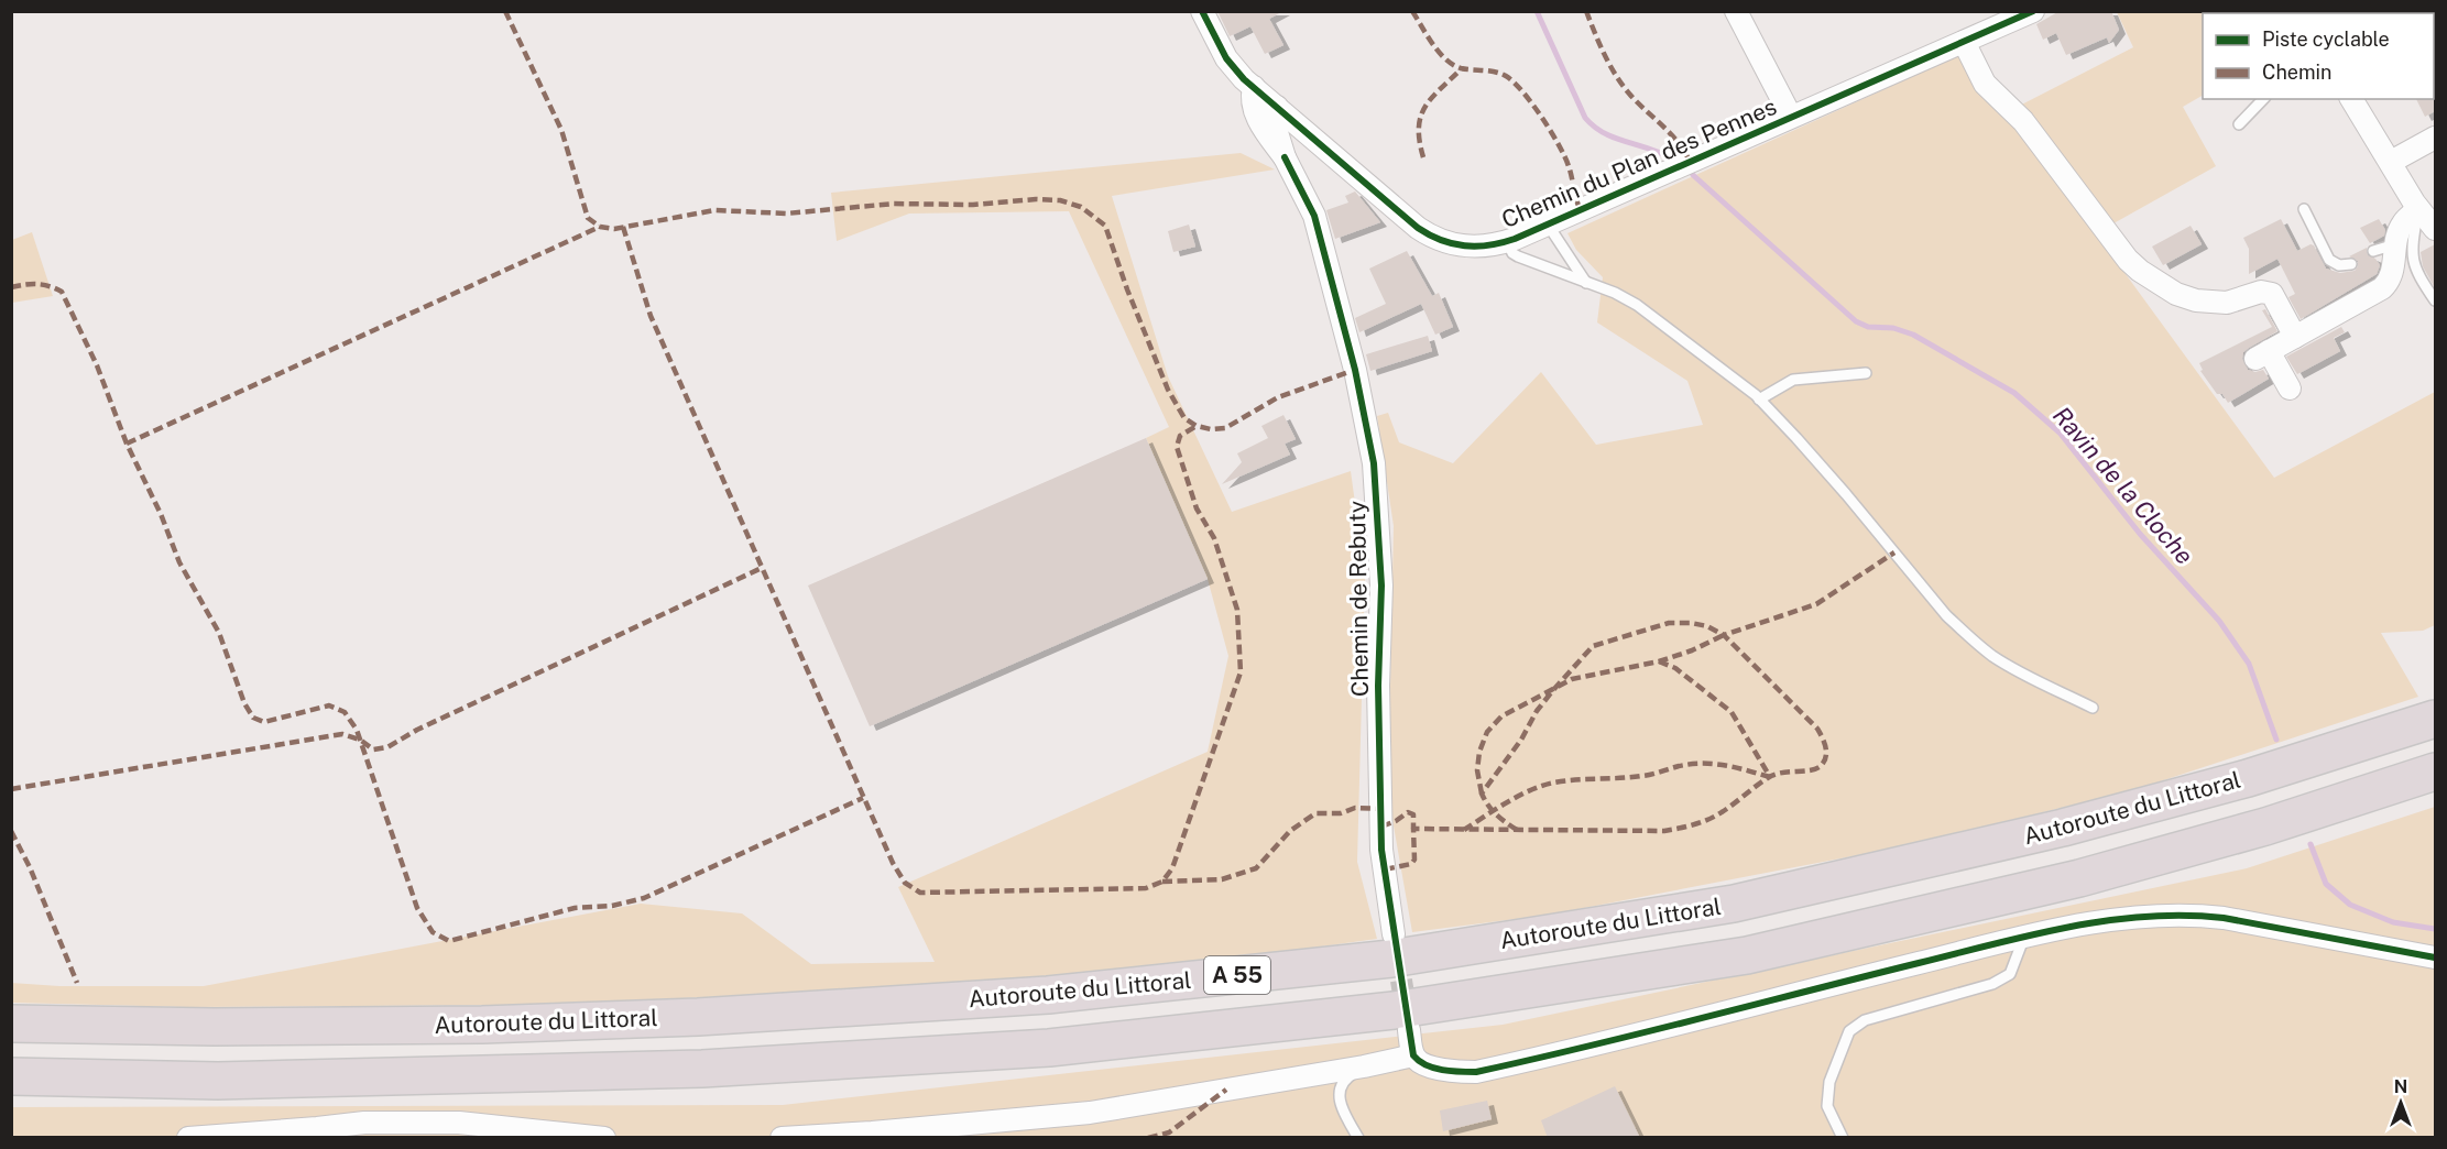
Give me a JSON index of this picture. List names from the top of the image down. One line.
{"streets":{"highway":["Autoroute du Littoral","A 55"],"street":["Chemin du Plan des Pennes","Chemin de Rebuty"]},"crossings":[["Chemin du Plan des Pennes","Chemin de Rebuty"]],"water":["Ravin de la Cloche"],"legend":["Piste cyclable","Chemin"],"north":"top"}
